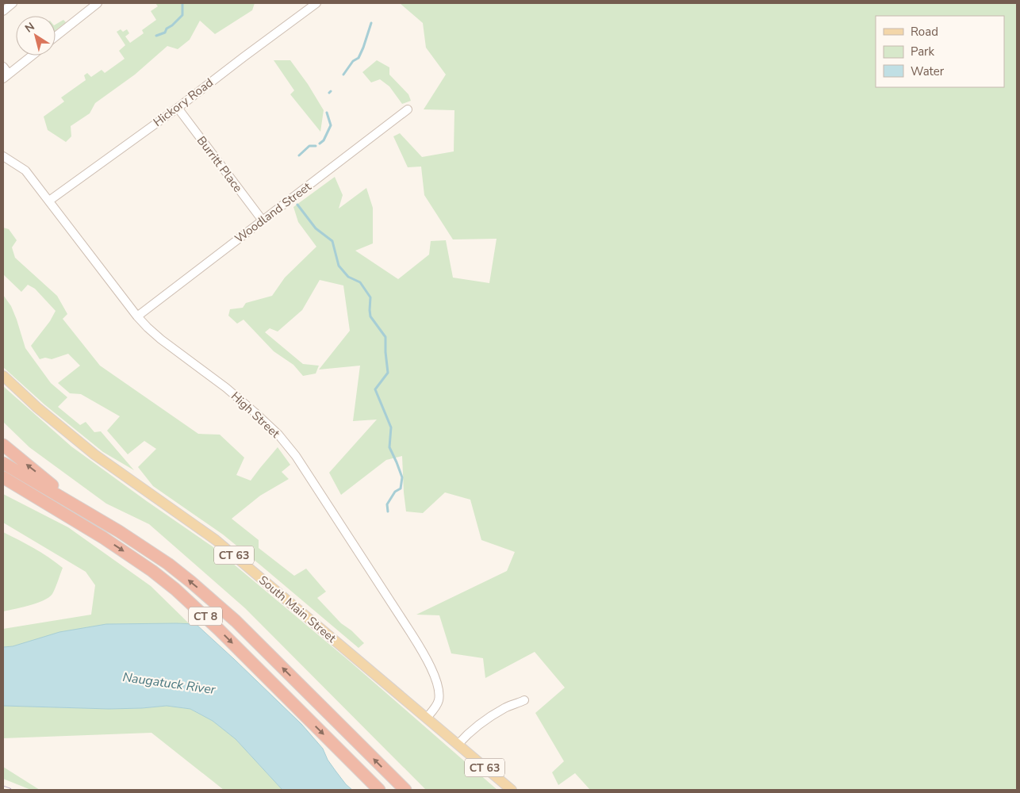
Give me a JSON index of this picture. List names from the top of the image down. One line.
{"streets":{"highway":["CT 8"],"main road":["CT 63","South Main Street"],"street":["Hickory Road","Burritt Place","Woodland Street","High Street"]},"crossings":[["Hickory Road","Burritt Place"],["Hickory Road","High Street"],["Burritt Place","Woodland Street"],["Woodland Street","High Street"],["High Street","South Main Street"],["CT 63","South Main Street"]],"water":["Naugatuck River"],"legend":["Road","Park","Water"],"north":"top left"}
